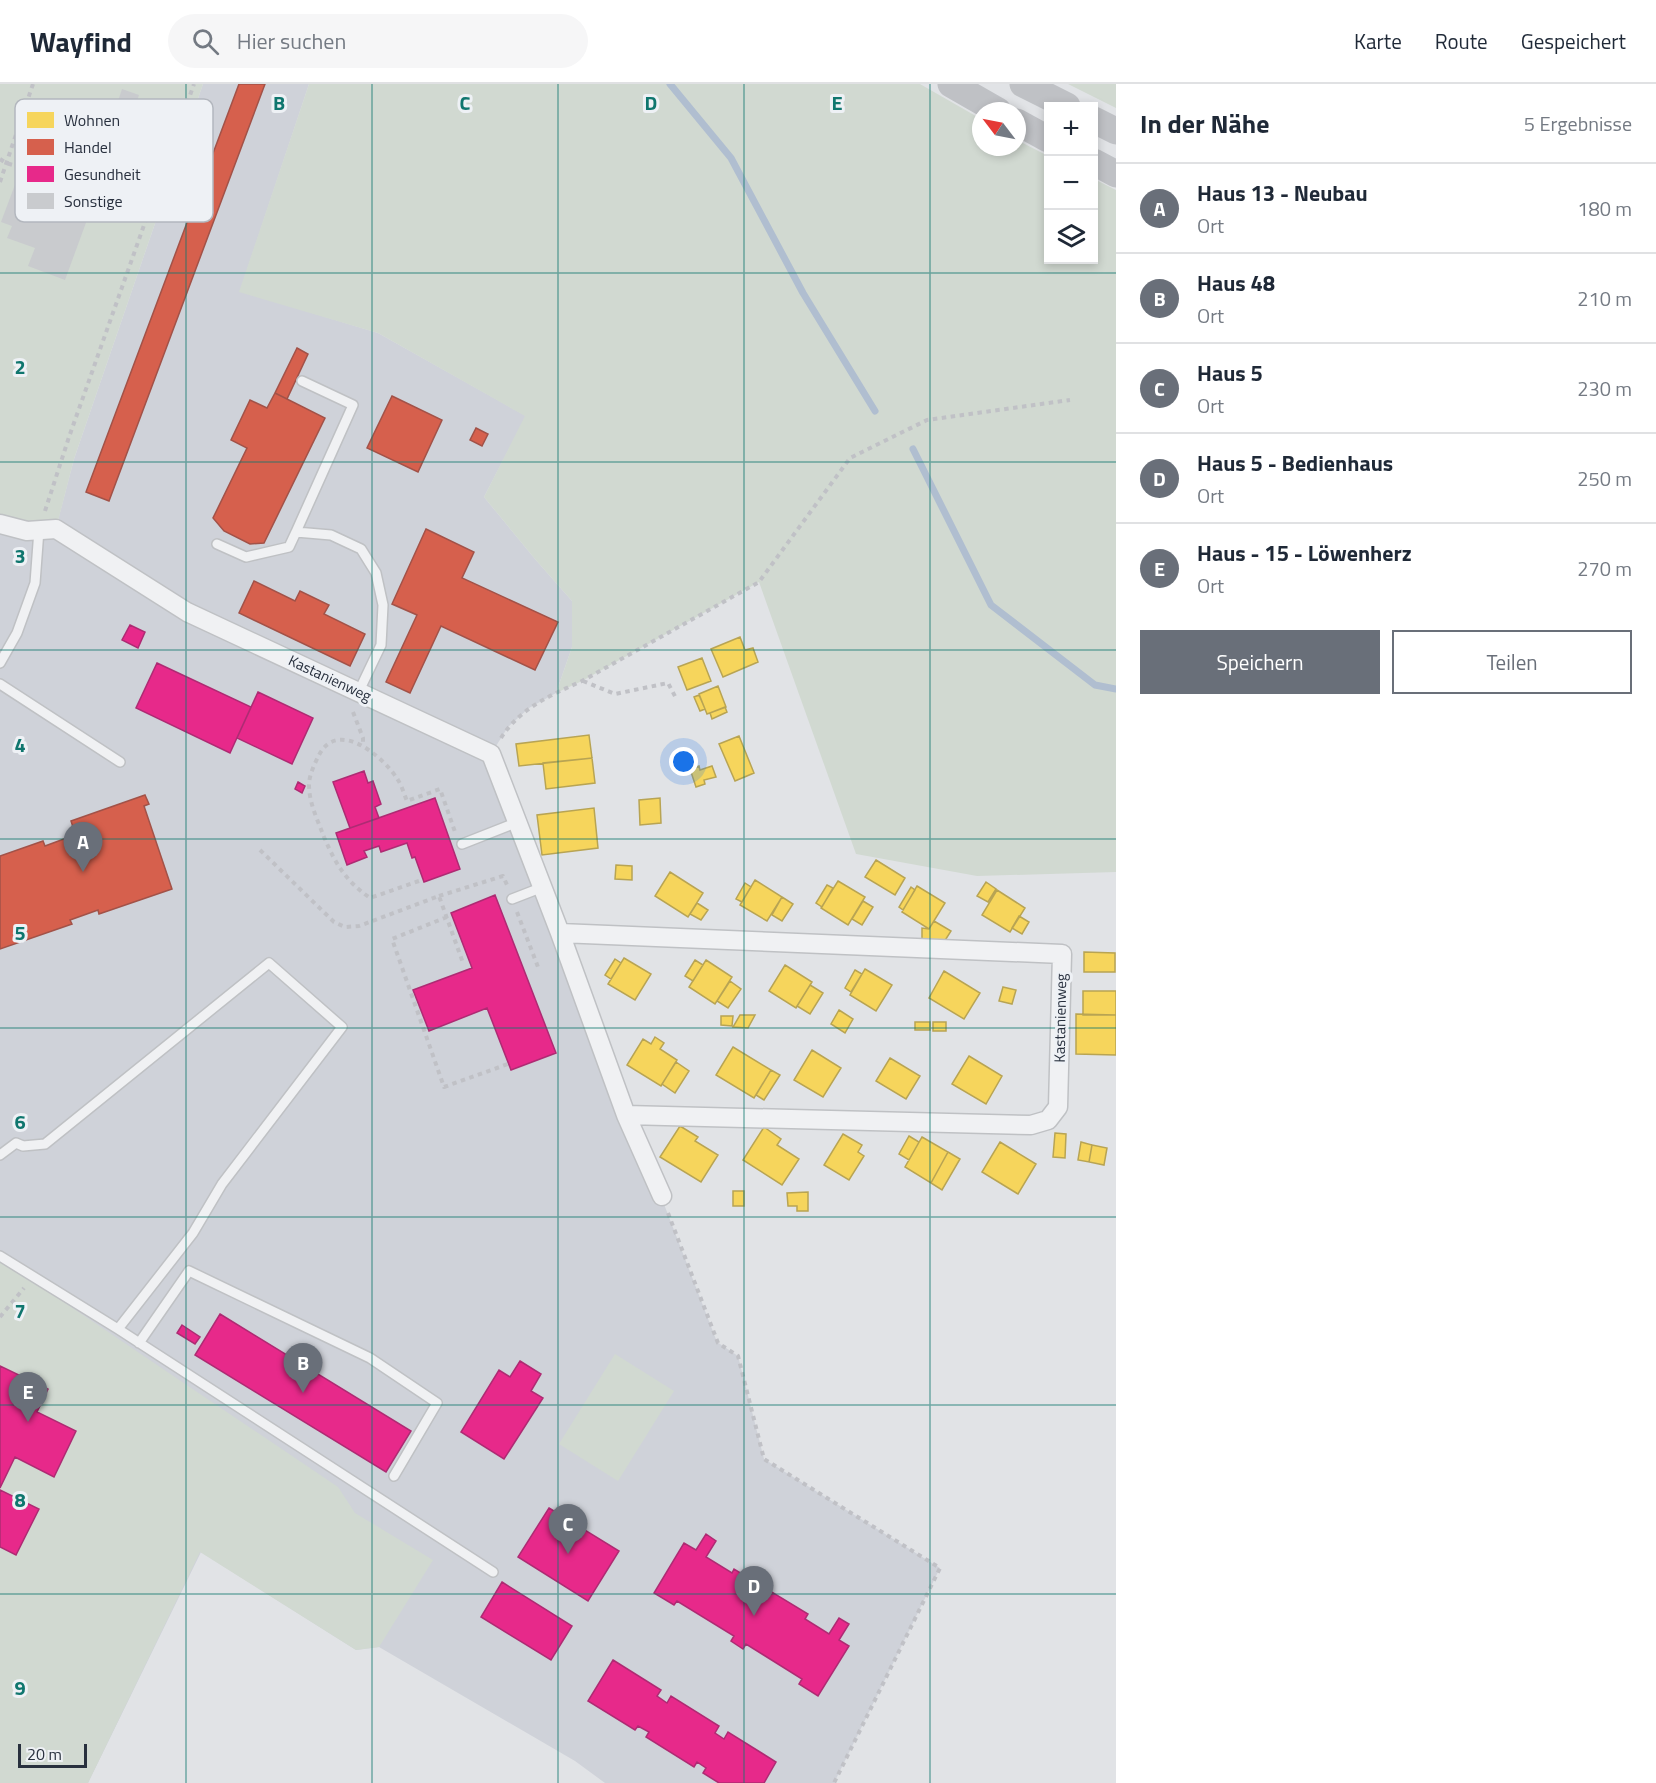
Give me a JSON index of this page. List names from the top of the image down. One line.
{"streets":{"street":["Kastanienweg"]},"legend":["Wohnen","Handel","Gesundheit","Sonstige"],"scale_bar":"20 m","north":"top left","page":{"header":"Wayfind","search":"Hier suchen","nav":["Karte","Route","Gespeichert"],"heading":["In der Nähe","5 Ergebnisse"],"map_buttons":["+","−"],"list":[{"mark":"A","name":"Haus 13 - Neubau","note":"Ort","value":"180 m"},{"mark":"B","name":"Haus 48","note":"Ort","value":"210 m"},{"mark":"C","name":"Haus 5","note":"Ort","value":"230 m"},{"mark":"D","name":"Haus 5 - Bedienhaus","note":"Ort","value":"250 m"},{"mark":"E","name":"Haus - 15 - Löwenherz","note":"Ort","value":"270 m"}],"buttons":["Speichern","Teilen"],"pins":["A","B","E","C","D"],"scale":"20 m"},"grid":{"columns":["B","C","D","E"],"rows":["2","3","4","5","6","7","8","9"]}}
